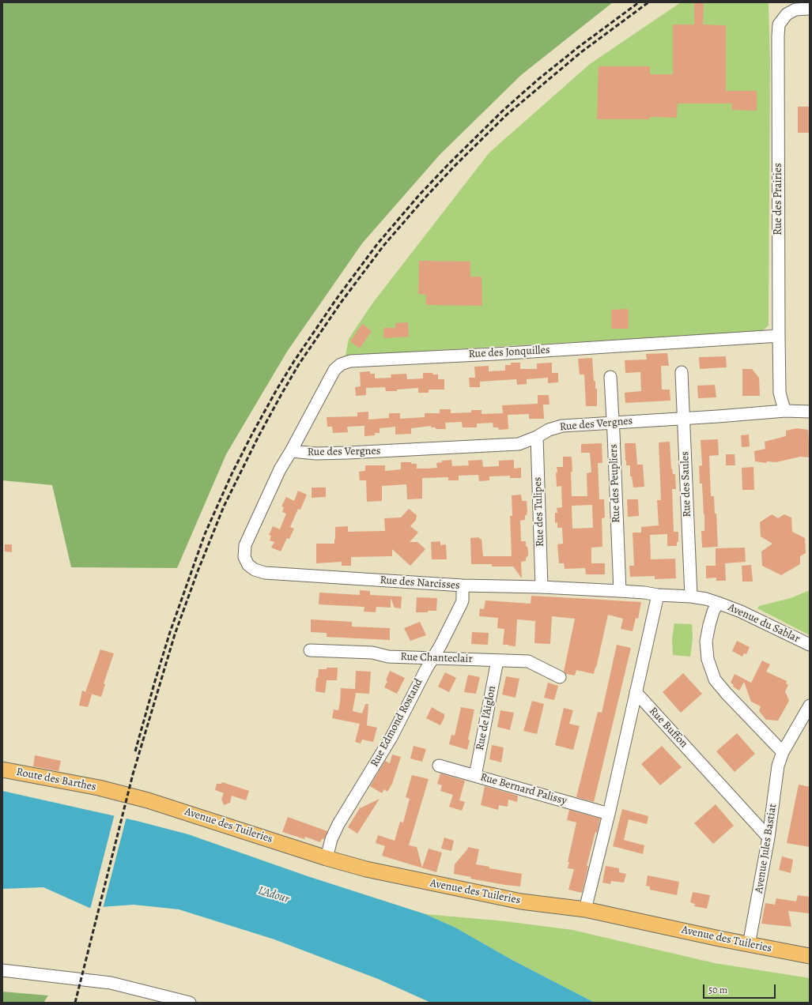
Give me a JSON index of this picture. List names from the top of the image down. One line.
{"streets":{"main road":["Route des Barthes","Avenue des Tuileries"],"street":["Rue des Prairies","Rue des Jonquilles","Rue des Vergnes","Rue des Peupliers","Rue des Saules","Rue des Tulipes","Rue des Narcisses","Avenue du Sablar","Rue Chanteclair","Rue de l'Aiglon","Rue Edmond Rostand","Rue Buffon","Rue Bernard Palissy","Avenue Jules Bastiat"]},"crossings":[["Rue des Prairies","Rue des Jonquilles"],["Rue des Prairies","Rue des Vergnes"],["Rue des Jonquilles","Rue des Vergnes"],["Rue des Jonquilles","Rue des Narcisses"],["Rue des Vergnes","Rue des Peupliers"],["Rue des Vergnes","Rue des Saules"],["Rue des Vergnes","Rue des Tulipes"],["Rue des Vergnes","Rue des Narcisses"],["Rue des Peupliers","Rue des Narcisses"],["Rue des Saules","Rue des Narcisses"],["Rue des Tulipes","Rue des Narcisses"],["Rue des Narcisses","Avenue du Sablar"],["Rue des Narcisses","Rue Edmond Rostand"],["Rue Chanteclair","Rue de l'Aiglon"],["Rue Chanteclair","Rue Edmond Rostand"],["Rue de l'Aiglon","Rue Bernard Palissy"],["Rue Edmond Rostand","Avenue des Tuileries"],["Rue Buffon","Avenue Jules Bastiat"],["Route des Barthes","Avenue des Tuileries"],["Avenue des Tuileries","Avenue Jules Bastiat"]],"water":["L'Adour"],"scale_bar":"50 m"}
